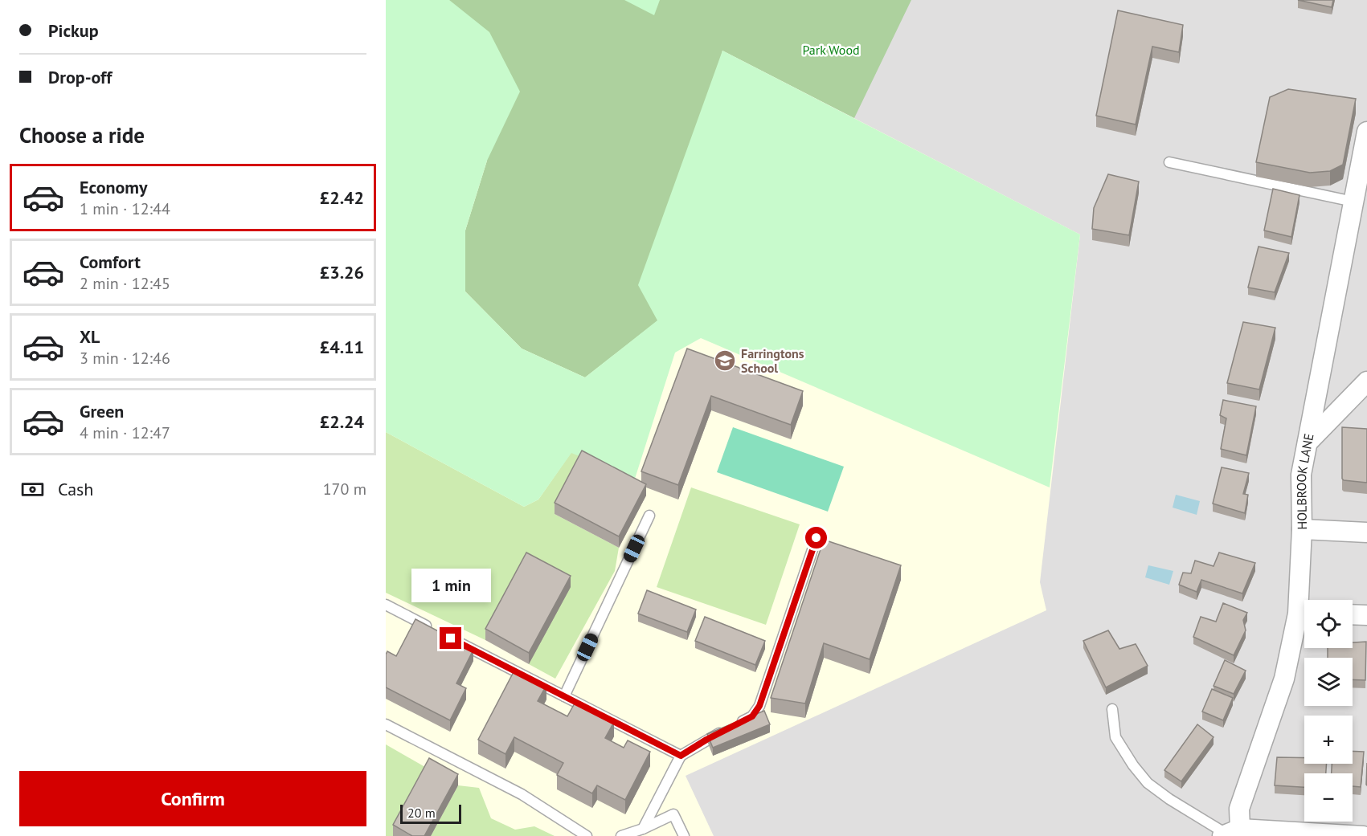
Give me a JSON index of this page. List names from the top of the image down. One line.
{"streets":{"street":["HOLBROOK LANE"]},"parks":["Park Wood"],"places":{"school or university":["Farringtons School"]},"scale_bar":"20 m","page":{"banner":["Pickup","Drop-off"],"heading":"Choose a ride","list":[{"name":"Economy","note":"1 min · 12:44","value":"£2.42"},{"name":"Comfort","note":"2 min · 12:45","value":"£3.26"},{"name":"XL","note":"3 min · 12:46","value":"£4.11"},{"name":"Green","note":"4 min · 12:47","value":"£2.24"}],"pay":["Cash","170 m"],"bubble":"1 min","map_buttons":["+","−"],"buttons":"Confirm","scale":"20 m"}}
